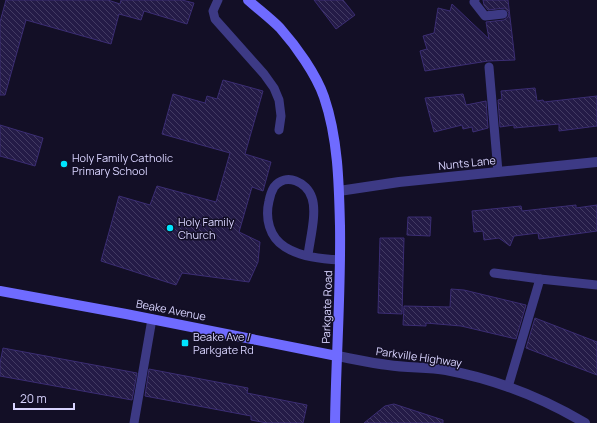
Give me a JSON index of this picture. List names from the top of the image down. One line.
{"streets":{"street":["Nunts Lane","Parkgate Road","Beake Avenue","Parkville Highway"]},"crossings":[["Nunts Lane","Parkgate Road"],["Parkgate Road","Beake Avenue"],["Parkgate Road","Parkville Highway"],["Beake Avenue","Parkville Highway"]],"places":{"other":["Holy Family Catholic Primary School","Holy Family Church"],"transit":["Beake Ave / Parkgate Rd"]},"scale_bar":"20 m"}
